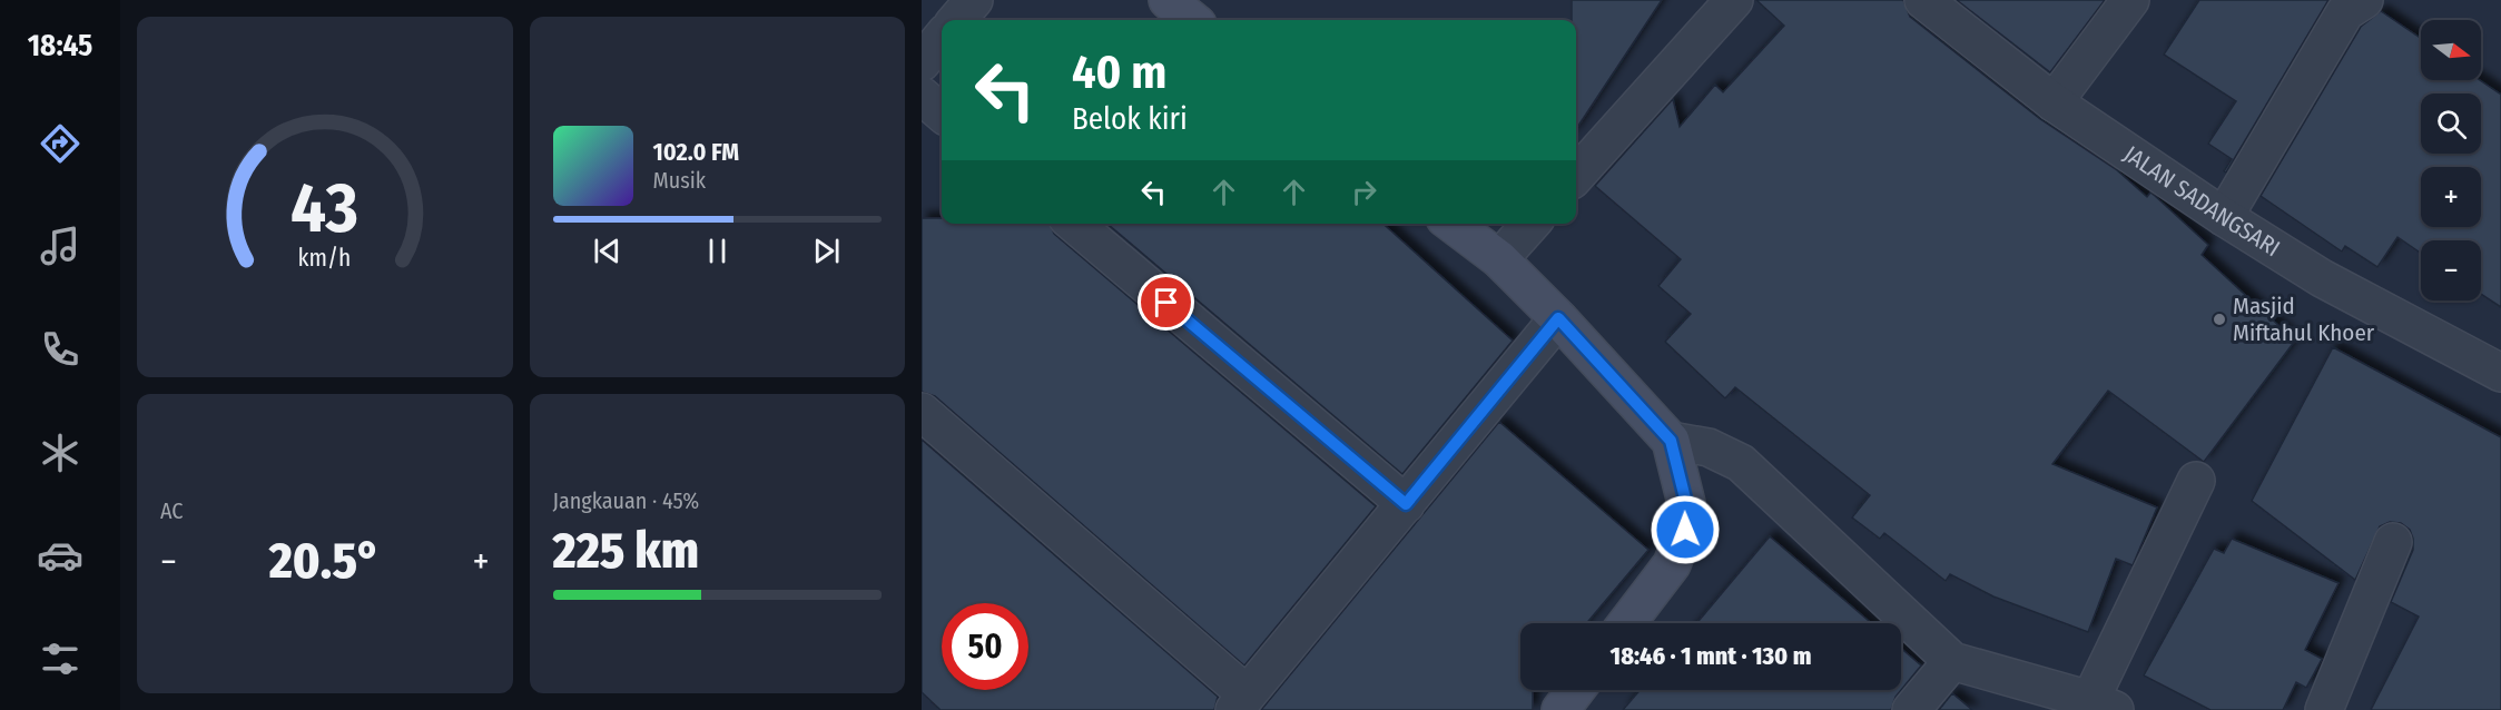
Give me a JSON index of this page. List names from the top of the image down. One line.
{"streets":{"street":["JALAN SADANGSARI"]},"places":["Masjid Miftahul Khoer"],"north":"right","page":{"tabs":"18:45","map_buttons":["+","−"],"turn":["40 m","Belok kiri"],"song":["102.0 FM","Musik"],"tile":["AC",["Jangkauan · 45%","225 km"]],"heat":["−","20.5°","+"],"limit":"50","trip":"18:46 · 1 mnt · 130 m","gauge":["43","km/h"]}}
